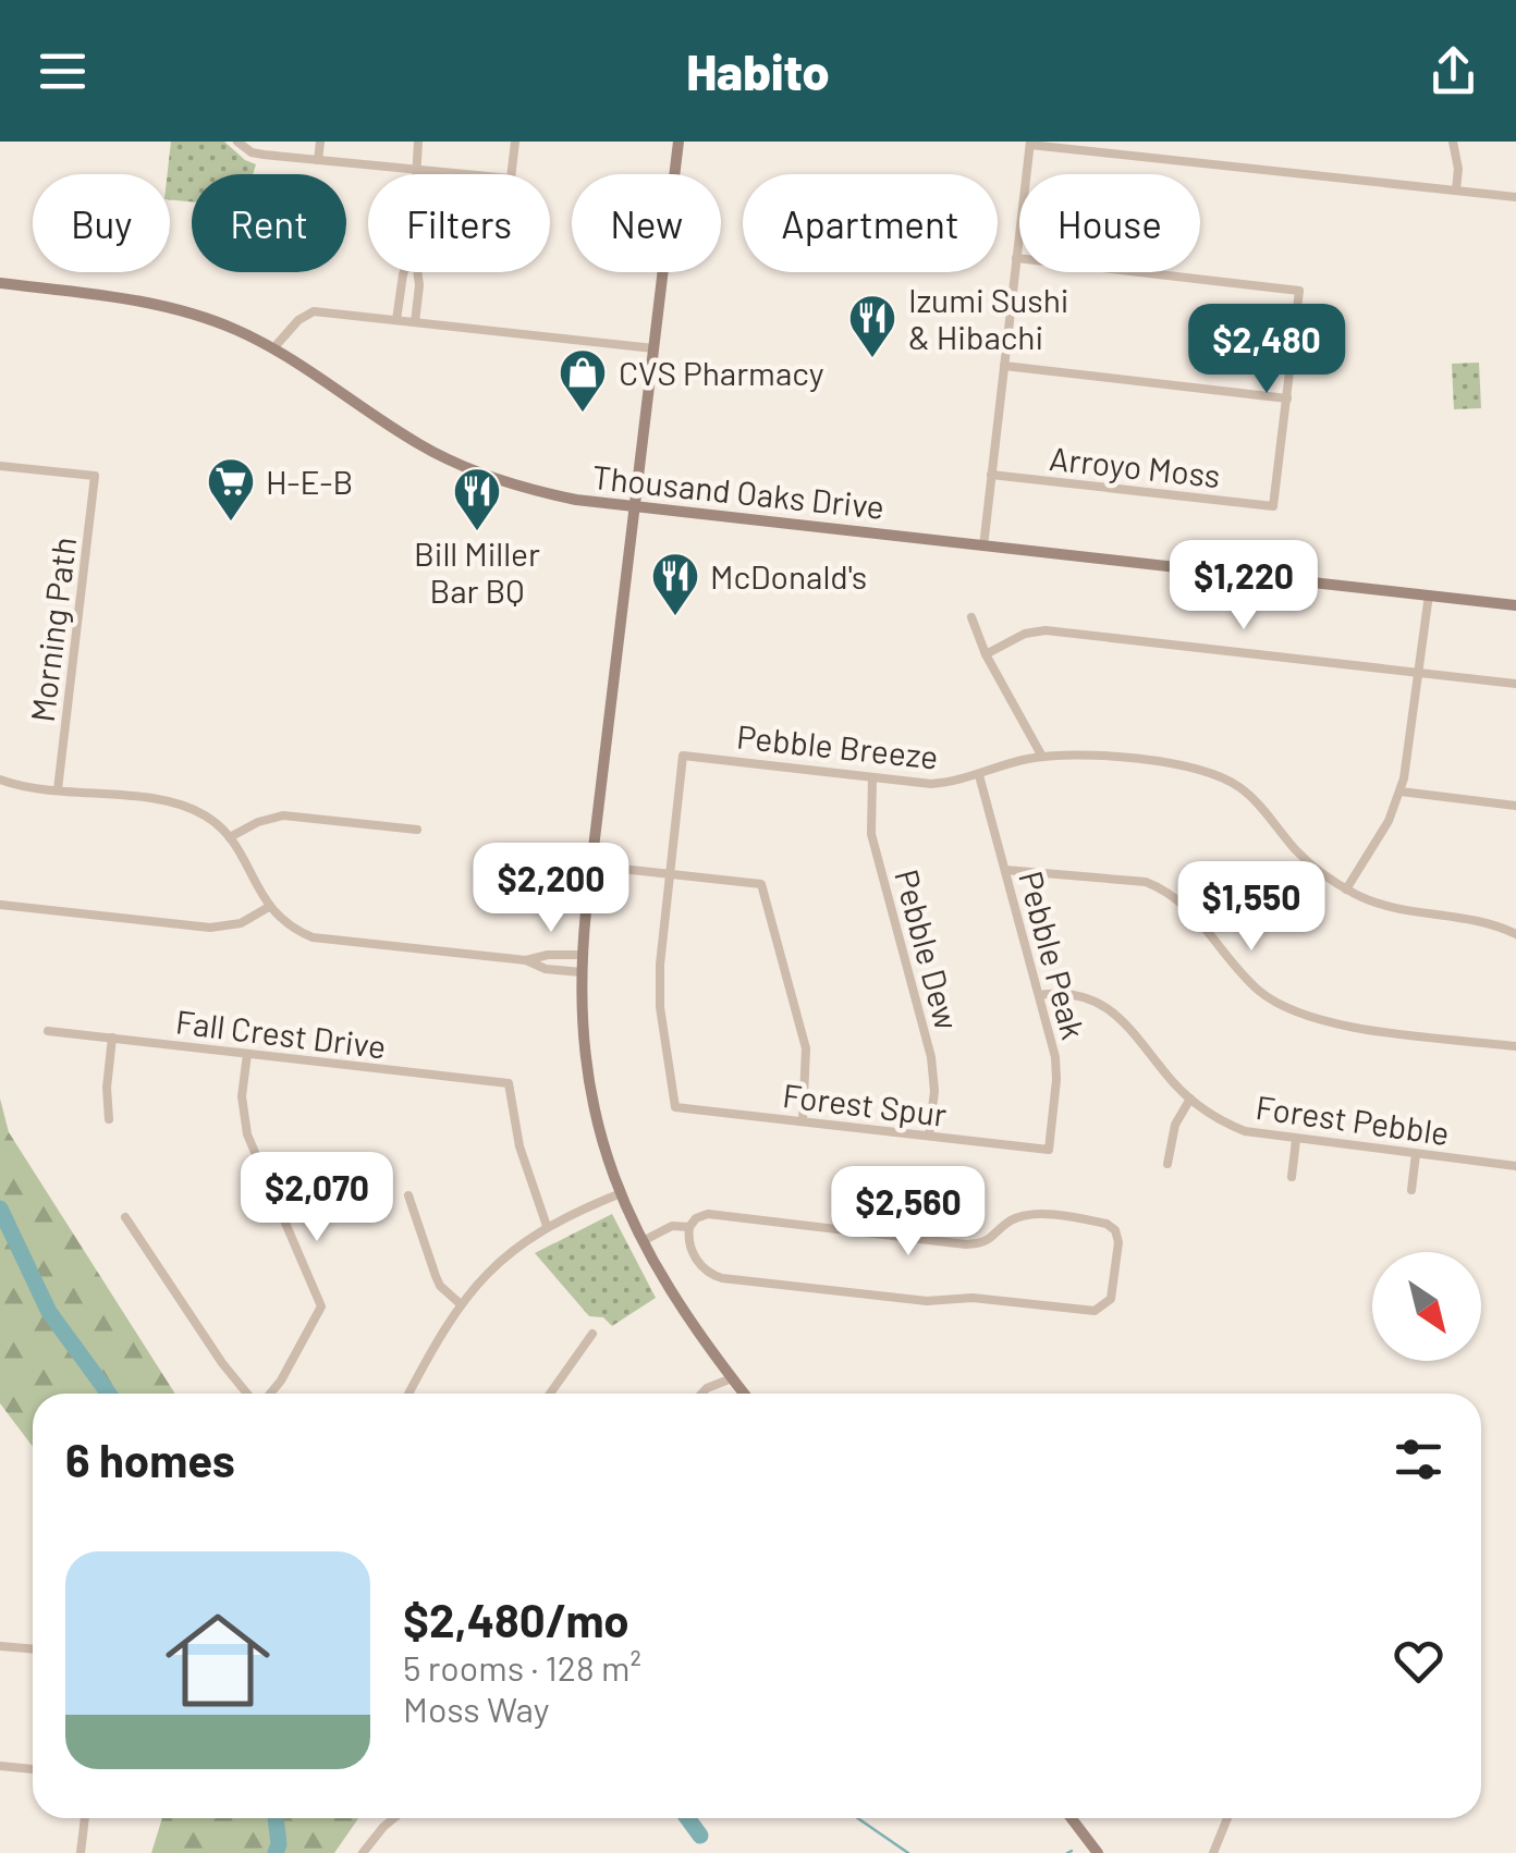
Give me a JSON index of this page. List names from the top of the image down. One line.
{"streets":{"main road":["Thousand Oaks Drive"],"street":["Arroyo Moss","Morning Path","Pebble Breeze","Pebble Dew","Pebble Peak","Fall Crest Drive","Forest Spur","Forest Pebble"]},"crossings":[["Pebble Breeze","Pebble Dew"],["Pebble Breeze","Pebble Peak"],["Pebble Breeze","Forest Spur"],["Pebble Dew","Forest Spur"],["Pebble Peak","Forest Spur"],["Pebble Peak","Forest Pebble"]],"places":{"restaurant":["Izumi Sushi & Hibachi","Bill Miller Bar BQ","McDonald's"],"shop":["CVS Pharmacy"],"supermarket":["H-E-B"]},"north":"bottom right","page":{"header":"Habito","chip":["Buy","Rent","Filters","New","Apartment","House"],"price":["$2,480","$1,220","$2,200","$1,550","$2,070","$2,560"],"heading":"6 homes","list":[{"name":"$2,480/mo","note":"5 rooms · 128 m² · Moss Way"}]}}
